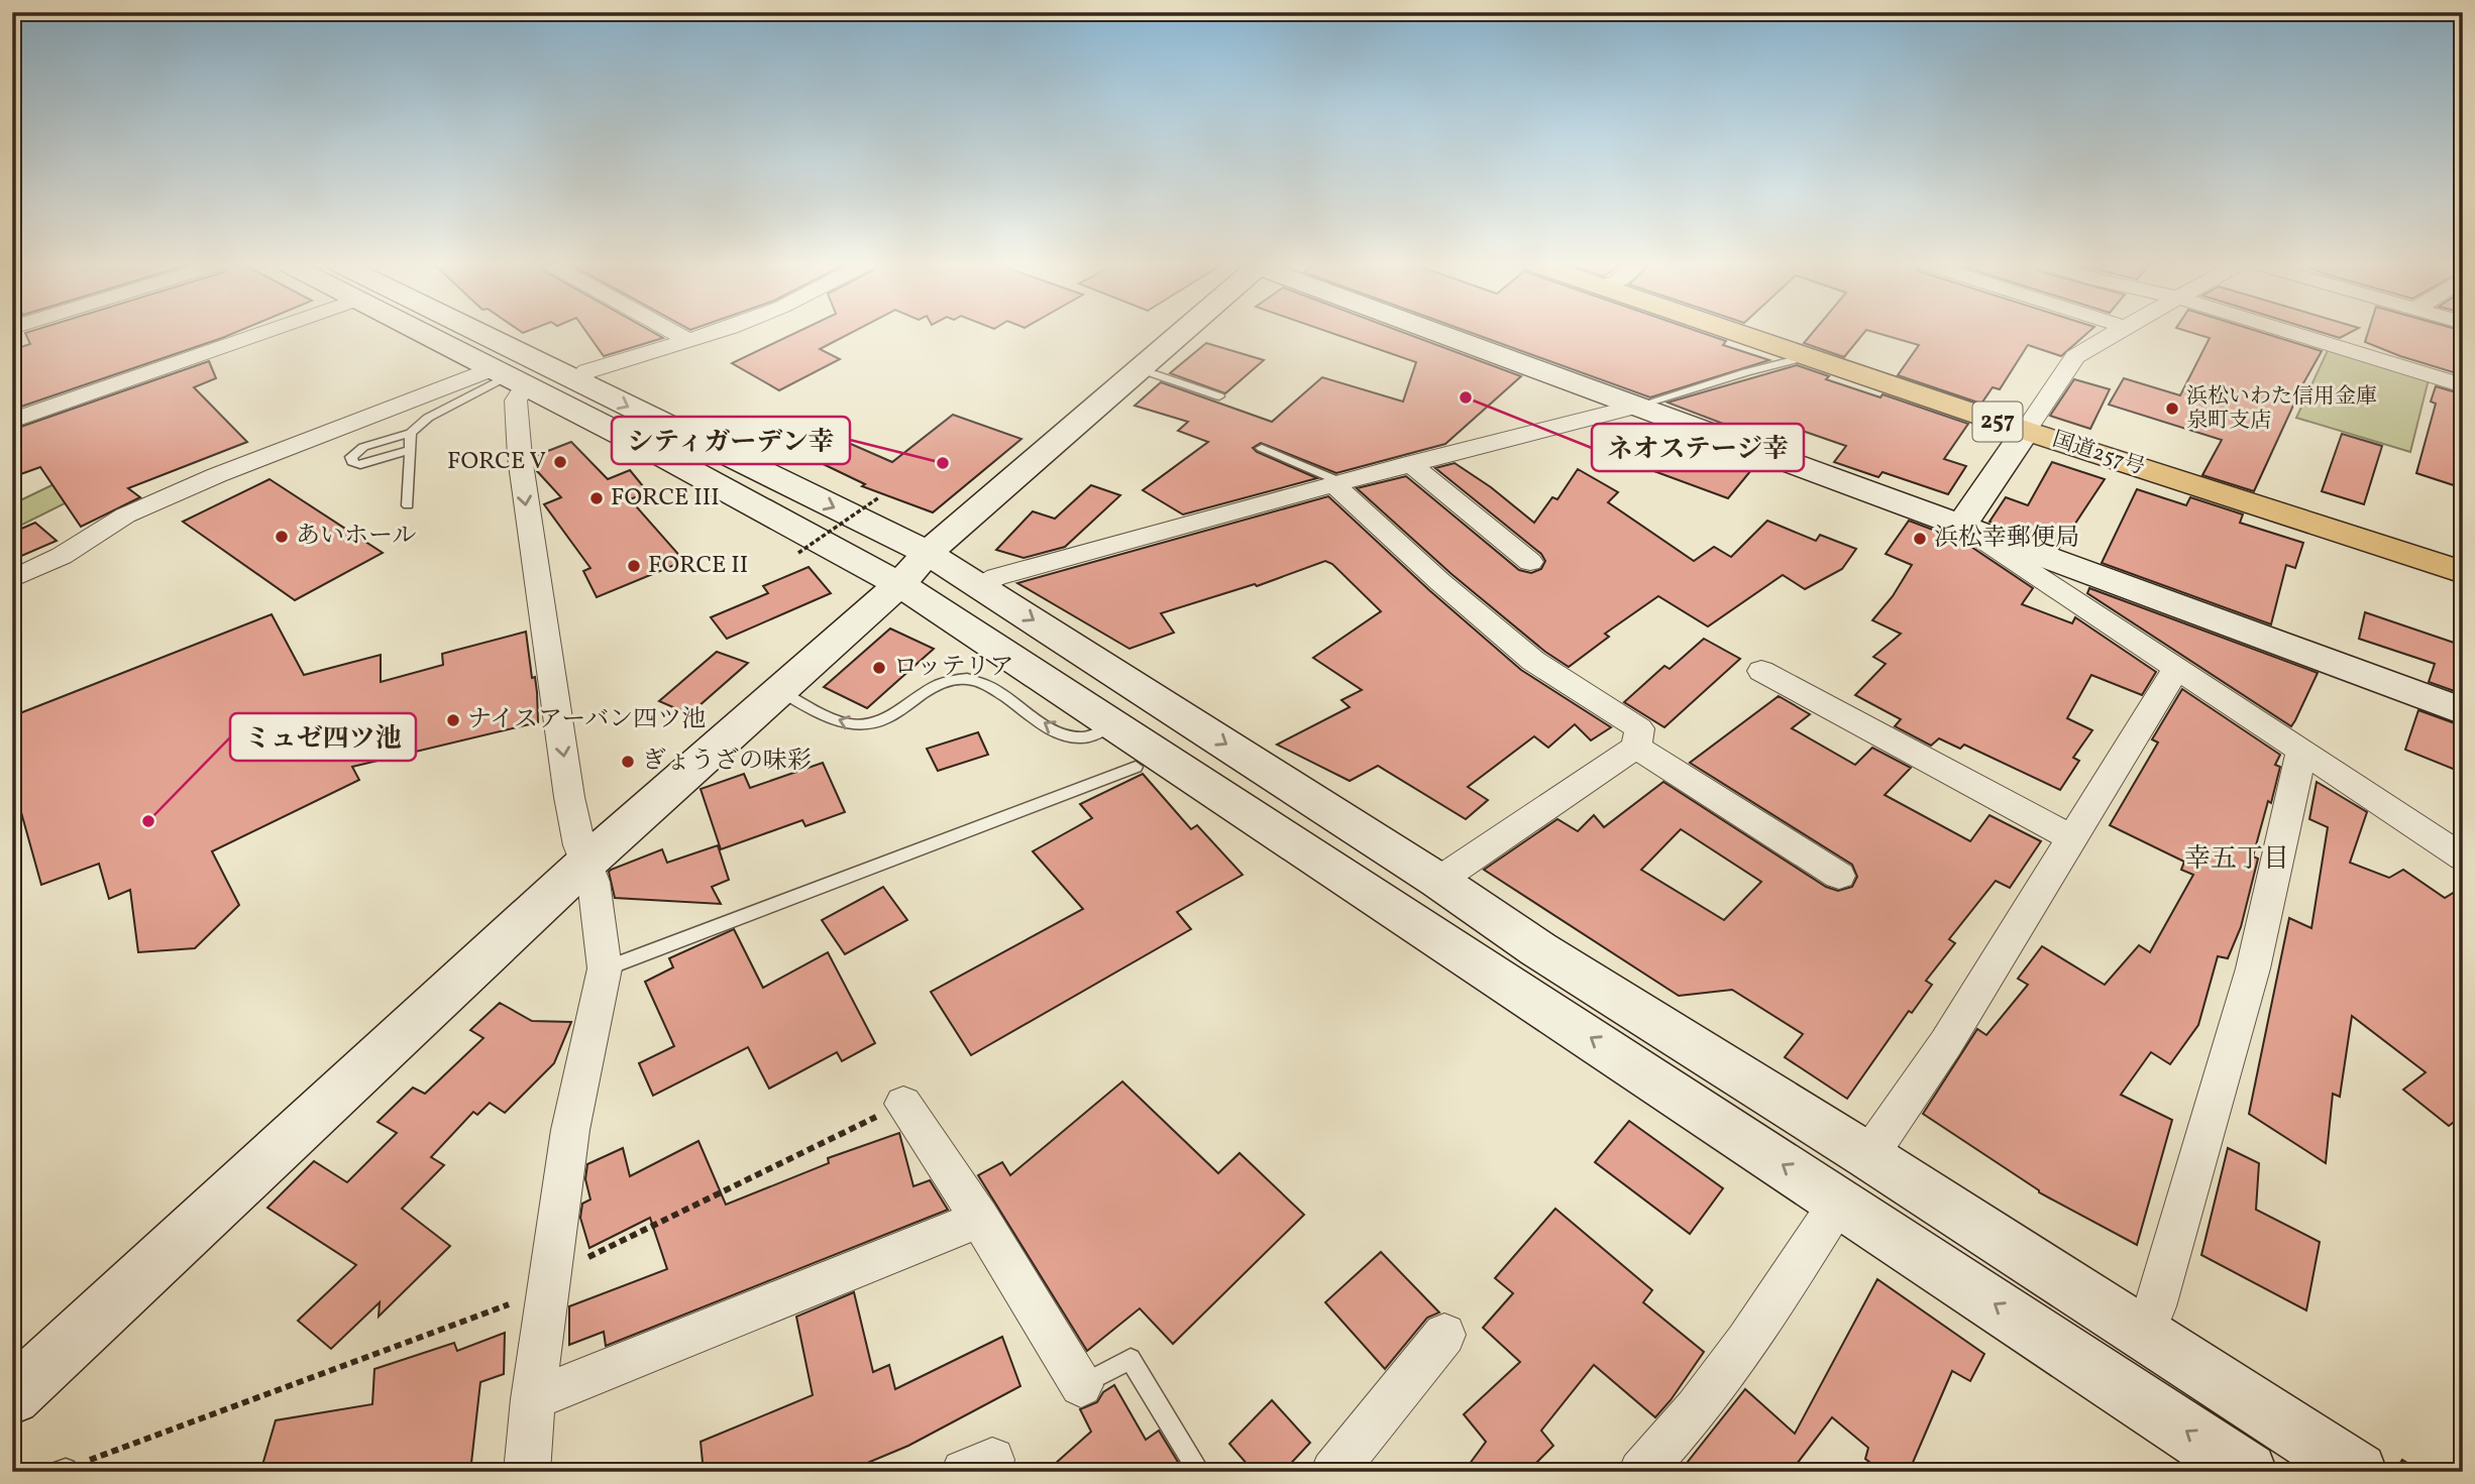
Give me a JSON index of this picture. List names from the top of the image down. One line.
{"streets":{"highway":["257","国道257号"]},"districts":["幸五丁目"],"places":["ネオステージ幸","浜松いわた信用金庫 泉町支店","FORCE V","シティガーデン幸","FORCE III","あいホール","浜松幸郵便局","FORCE II","ロッテリア","ナイスアーバン四ツ池","ぎょうざの味彩","ミュゼ四ツ池"]}
